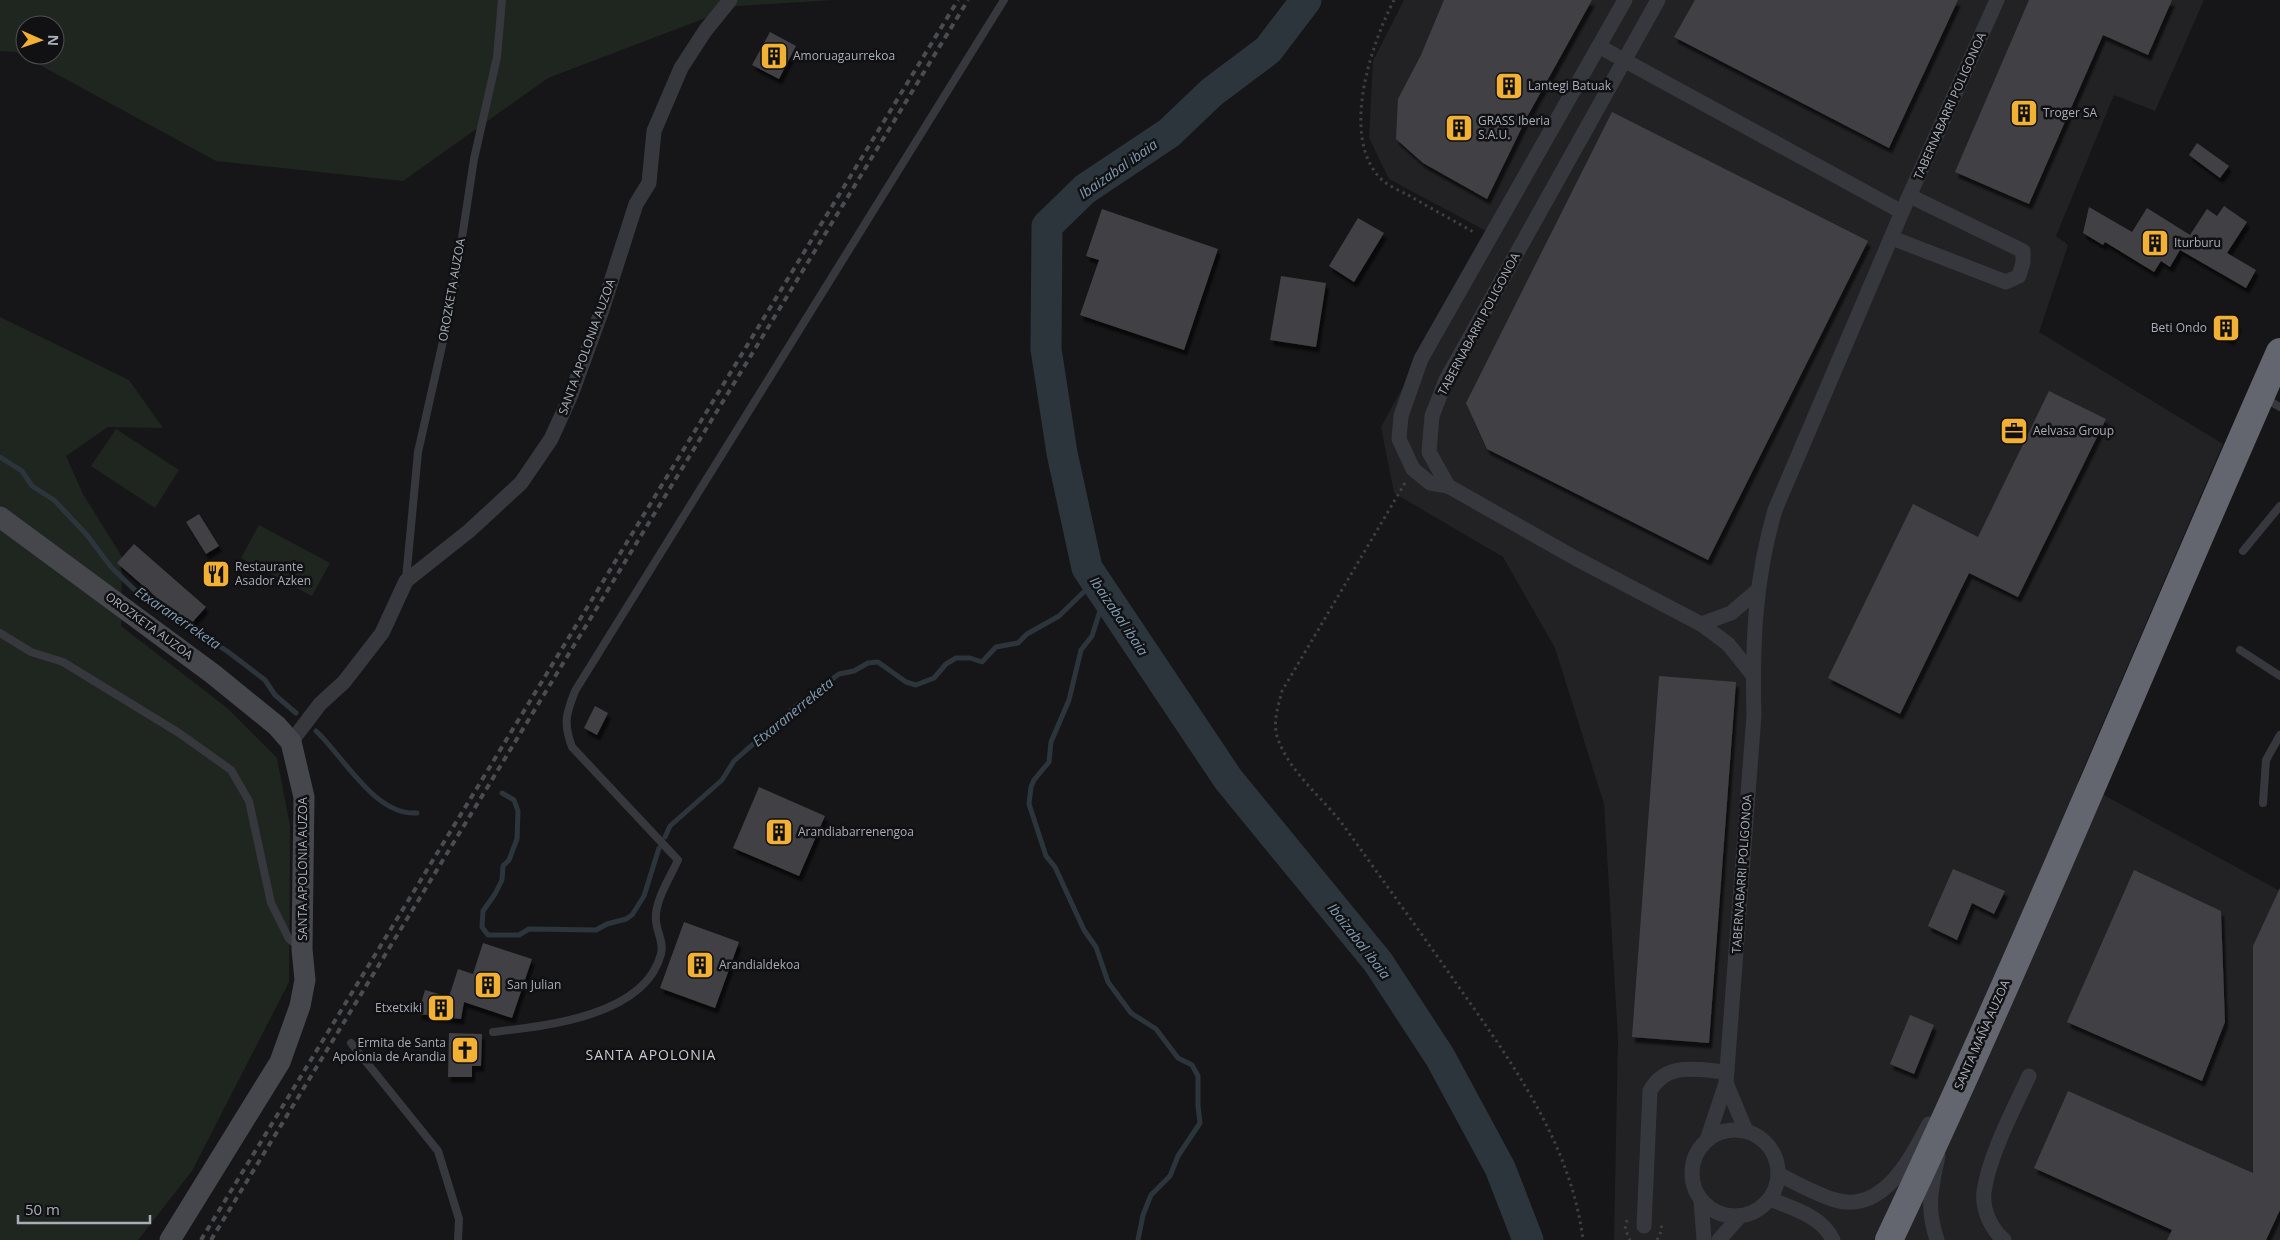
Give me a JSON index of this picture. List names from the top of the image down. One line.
{"streets":{"highway":["SANTA MAÑA AUZOA"],"street":["TABERNABARRI POLIGONOA","OROZKETA AUZOA","SANTA APOLONIA AUZOA"]},"crossings":[["OROZKETA AUZOA","SANTA APOLONIA AUZOA"]],"districts":["SANTA APOLONIA"],"water":["Ibaizabal ibaia","Etxaranerreketa"],"places":{"building":["Amoruagaurrekoa","Lantegi Batuak","Troger SA","GRASS Iberia S.A.U.","Iturburu","Beti Ondo","Arandiabarrenengoa","Arandialdekoa","San Julian","Etxetxiki"],"office":["Aelvasa Group"],"restaurant":["Restaurante Asador Azken"],"church":["Ermita de Santa Apolonia de Arandia"]},"scale_bar":"50 m","north":"right"}
